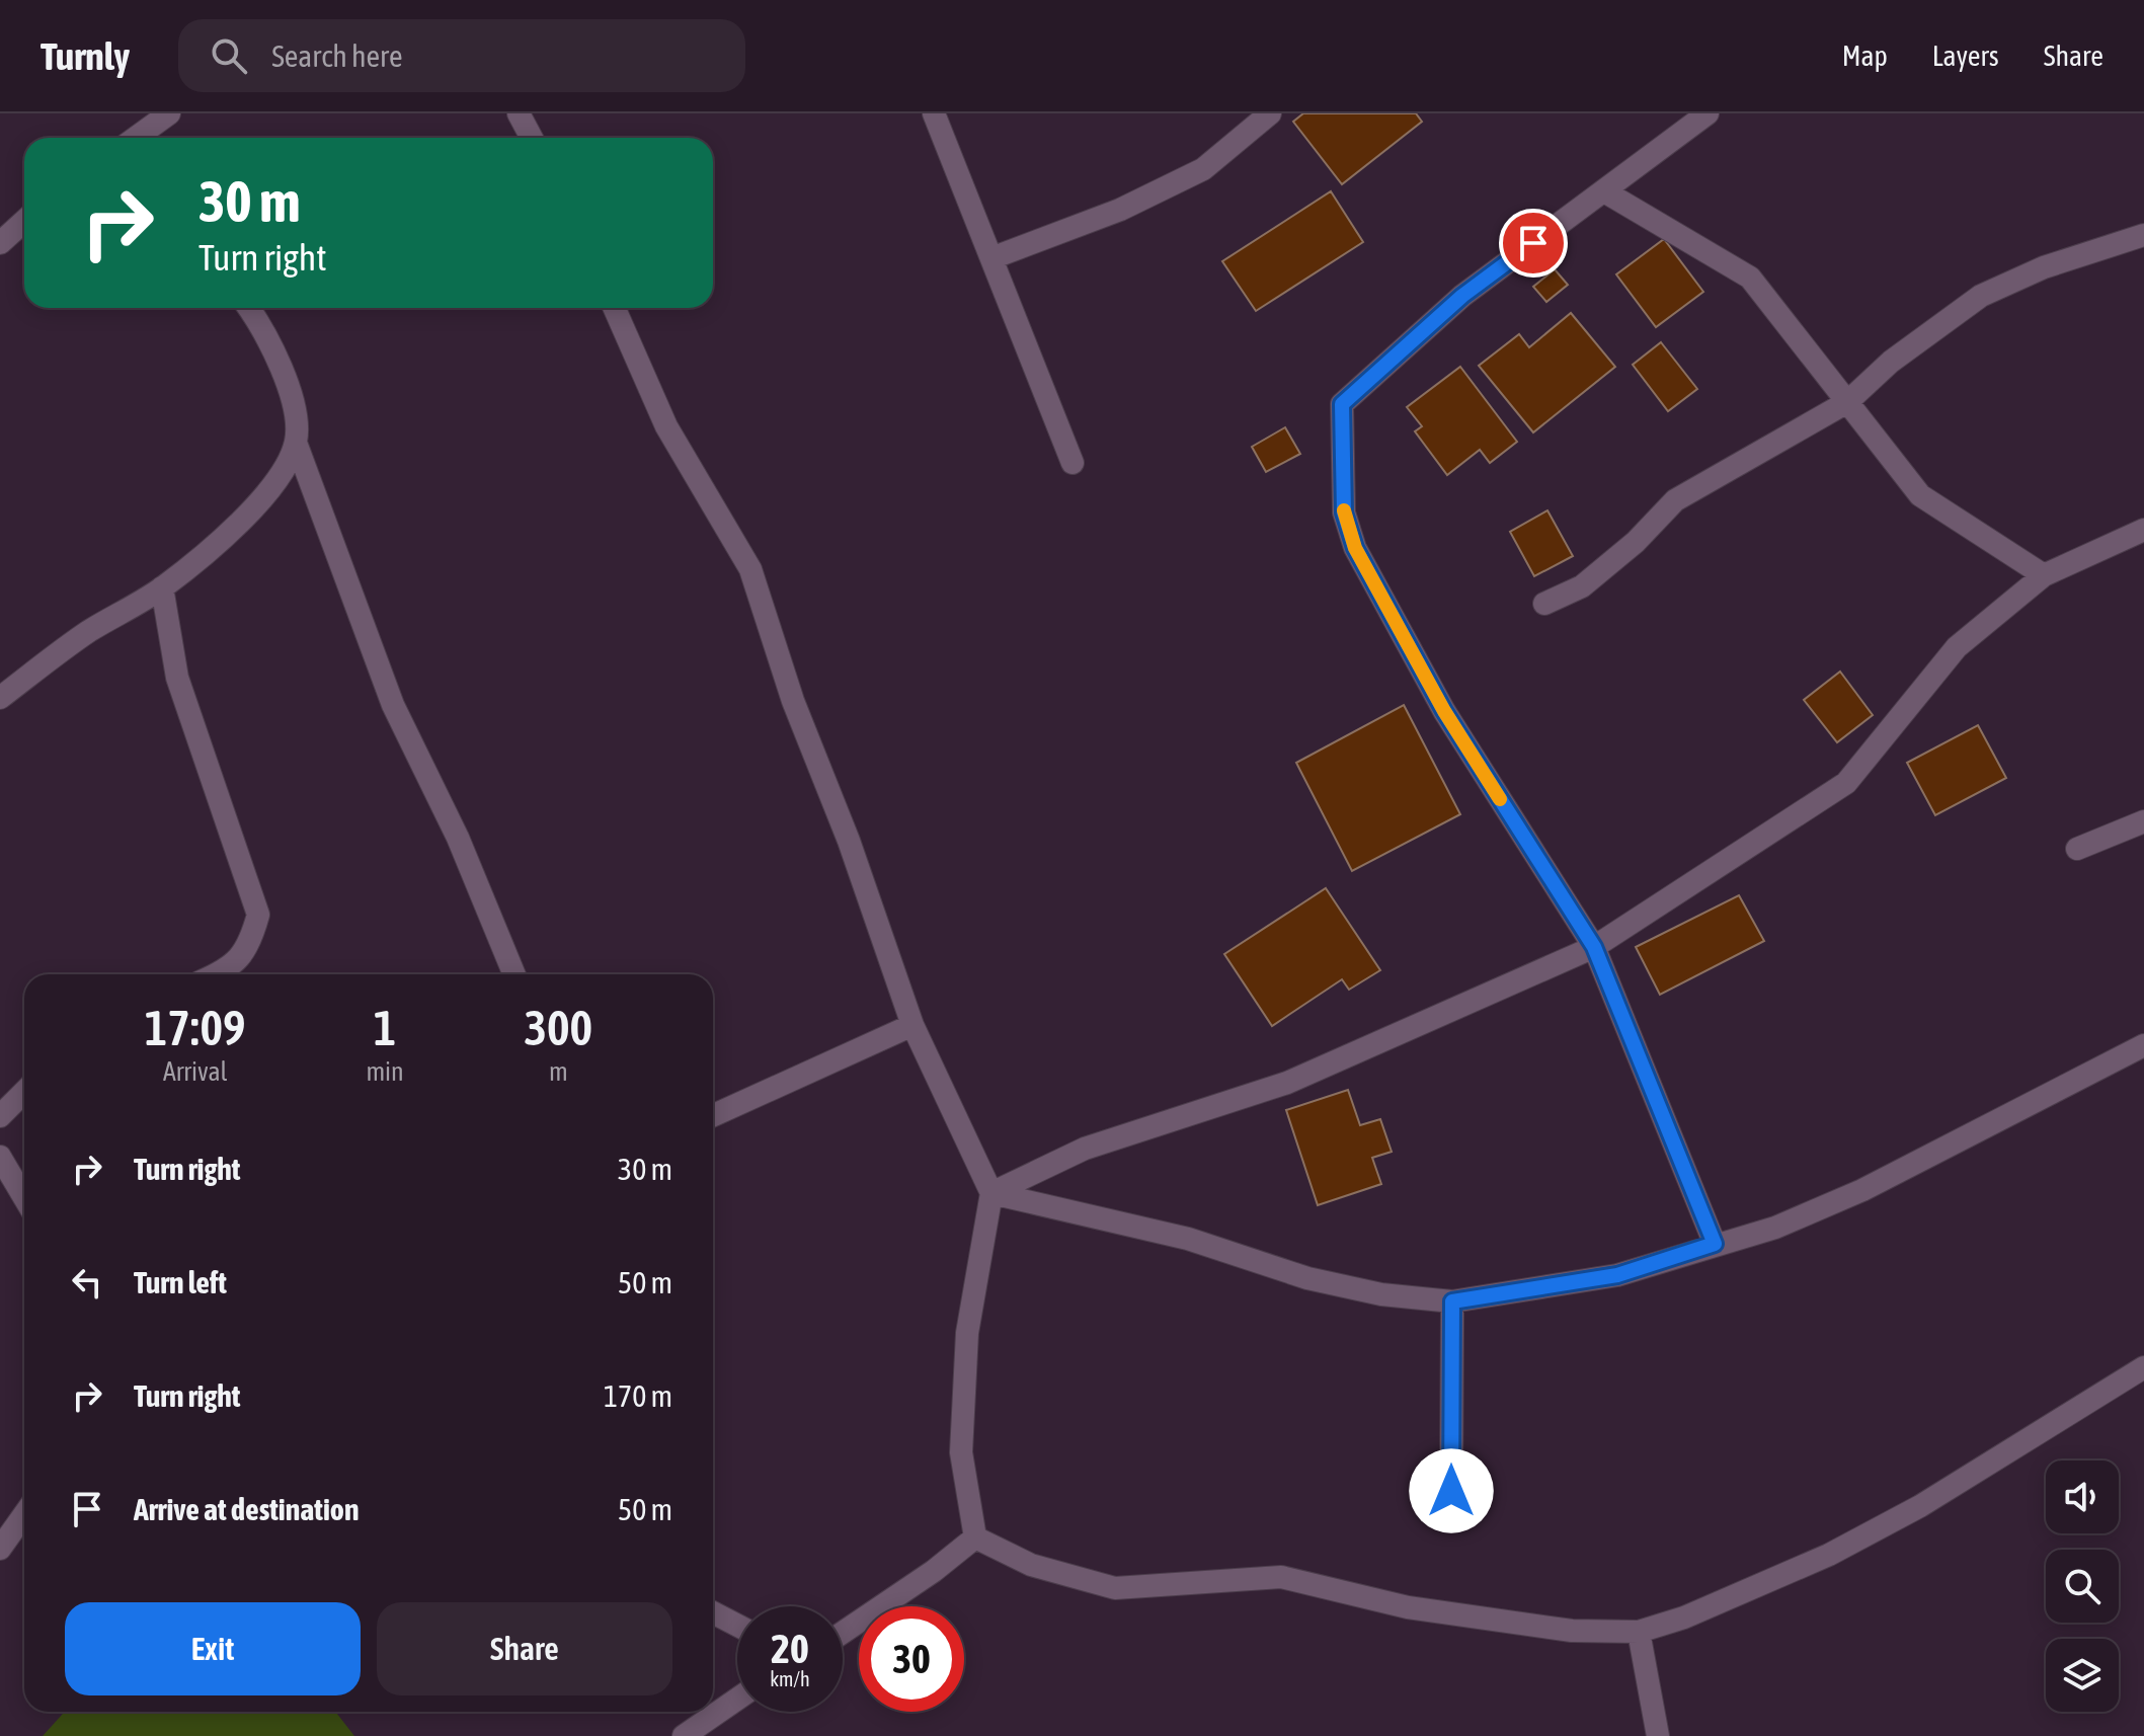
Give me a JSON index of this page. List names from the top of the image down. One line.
{"page":{"header":"Turnly","search":"Search here","nav":["Map","Layers","Share"],"turn":["30 m","Turn right"],"eta":["17:09","Arrival","1","min","300","m"],"list":[{"name":"Turn right","value":"30 m"},{"name":"Turn left","value":"50 m"},{"name":"Turn right","value":"170 m"},{"name":"Arrive at destination","value":"50 m"}],"buttons":["Exit","Share"],"speed":"20 km/h","limit":"30"}}
